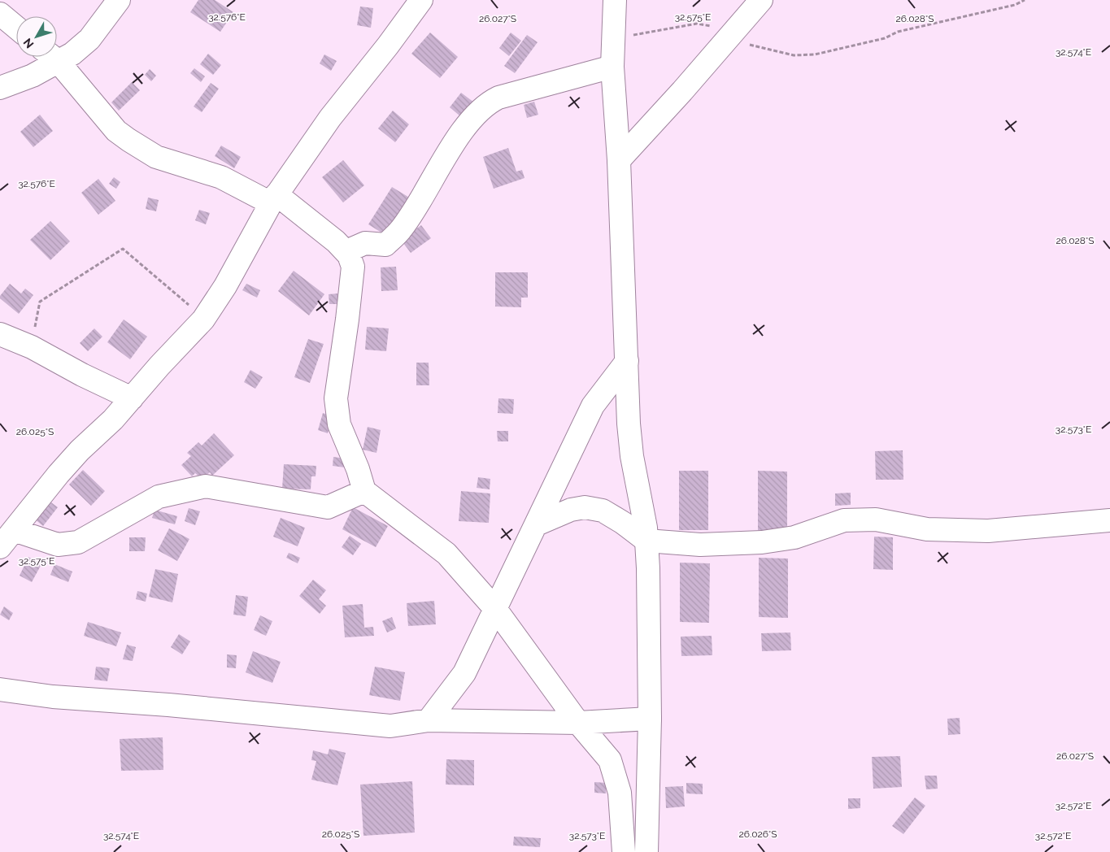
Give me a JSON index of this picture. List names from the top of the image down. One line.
{"north":"bottom left","coordinates":["32.576°E","32.575°E","26.027°S","26.028°S","32.574°E","32.573°E","26.025°S","32.572°E","26.026°S"]}
